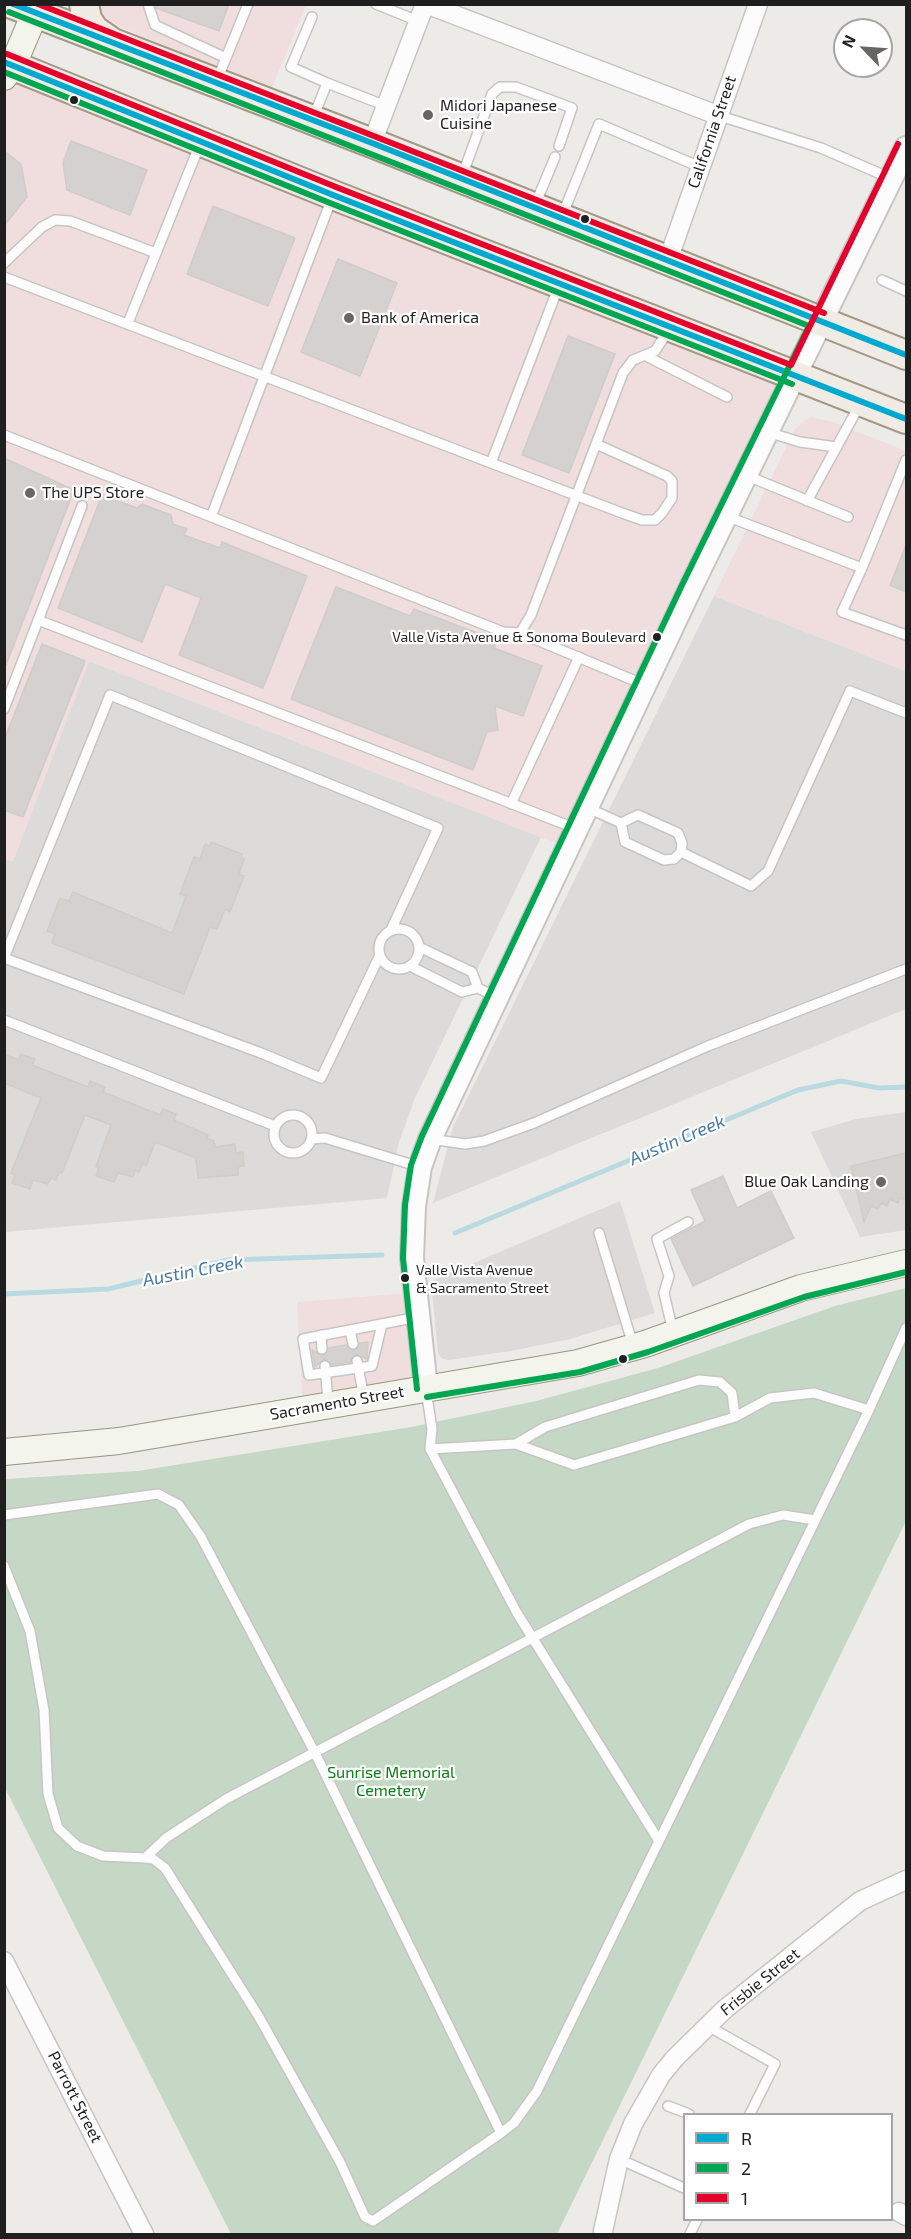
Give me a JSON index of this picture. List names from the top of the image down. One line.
{"streets":{"main road":["Sacramento Street"],"street":["California Street","Frisbie Street","Parrott Street"]},"water":["Austin Creek"],"parks":["Sunrise Memorial Cemetery"],"places":["Midori Japanese Cuisine","Bank of America","The UPS Store","Valle Vista Avenue & Sonoma Boulevard","Blue Oak Landing","Valle Vista Avenue & Sacramento Street"],"lines":["transit line R","transit line 1","transit line 2"],"legend":["R","2","1"],"north":"top left"}
